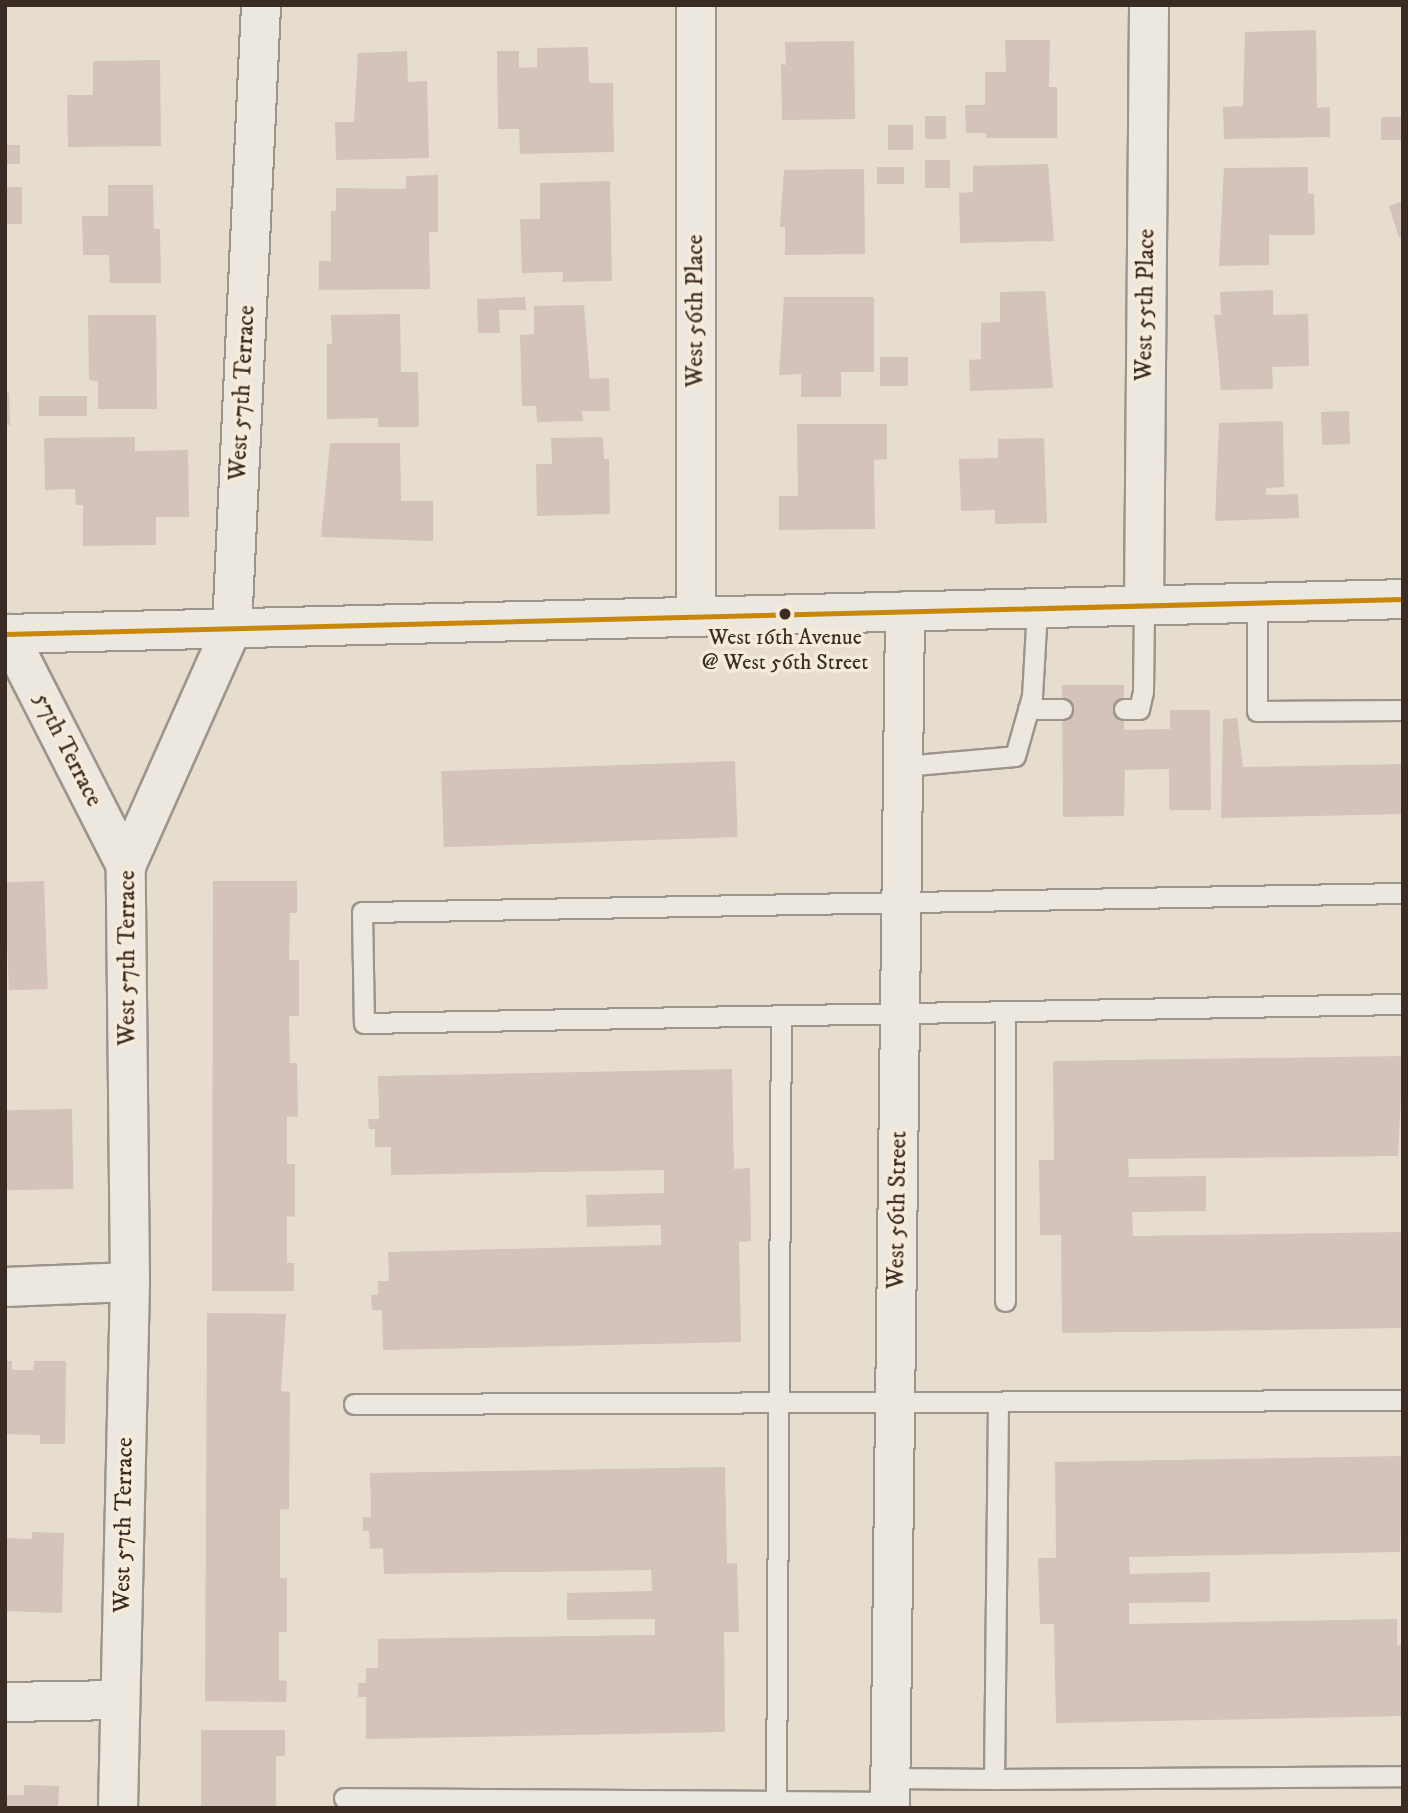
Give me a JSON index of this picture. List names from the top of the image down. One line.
{"streets":{"street":["West 55th Place","West 56th Place","West 57th Terrace","57th Terrace","West 56th Street"]},"crossings":[["West 57th Terrace","57th Terrace"]],"places":["West 16th Avenue @ West 56th Street"]}
